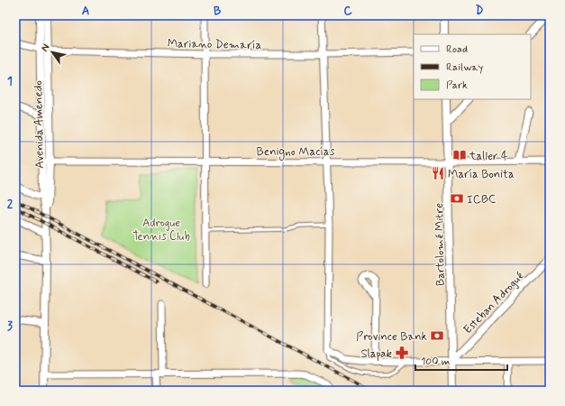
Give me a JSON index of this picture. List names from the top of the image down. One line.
{"streets":{"street":["Mariano Demaría","Avenida Amenedo","Benigno Macías","Bartolomé Mitre","Esteban Adrogué"]},"crossings":[["Mariano Demaría","Avenida Amenedo"],["Avenida Amenedo","Benigno Macías"],["Benigno Macías","Bartolomé Mitre"],["Bartolomé Mitre","Esteban Adrogué"]],"parks":["Adrogue Tennis Club"],"places":{"library":["taller 4"],"restaurant":["María Bonita"],"bank":["ICBC","Province Bank"],"pharmacy":["Slapak"]},"legend":["Road","Railway","Park"],"scale_bar":"100 m","north":"top left","grid":{"columns":["A","B","C","D"],"rows":["1","2","3"]}}
